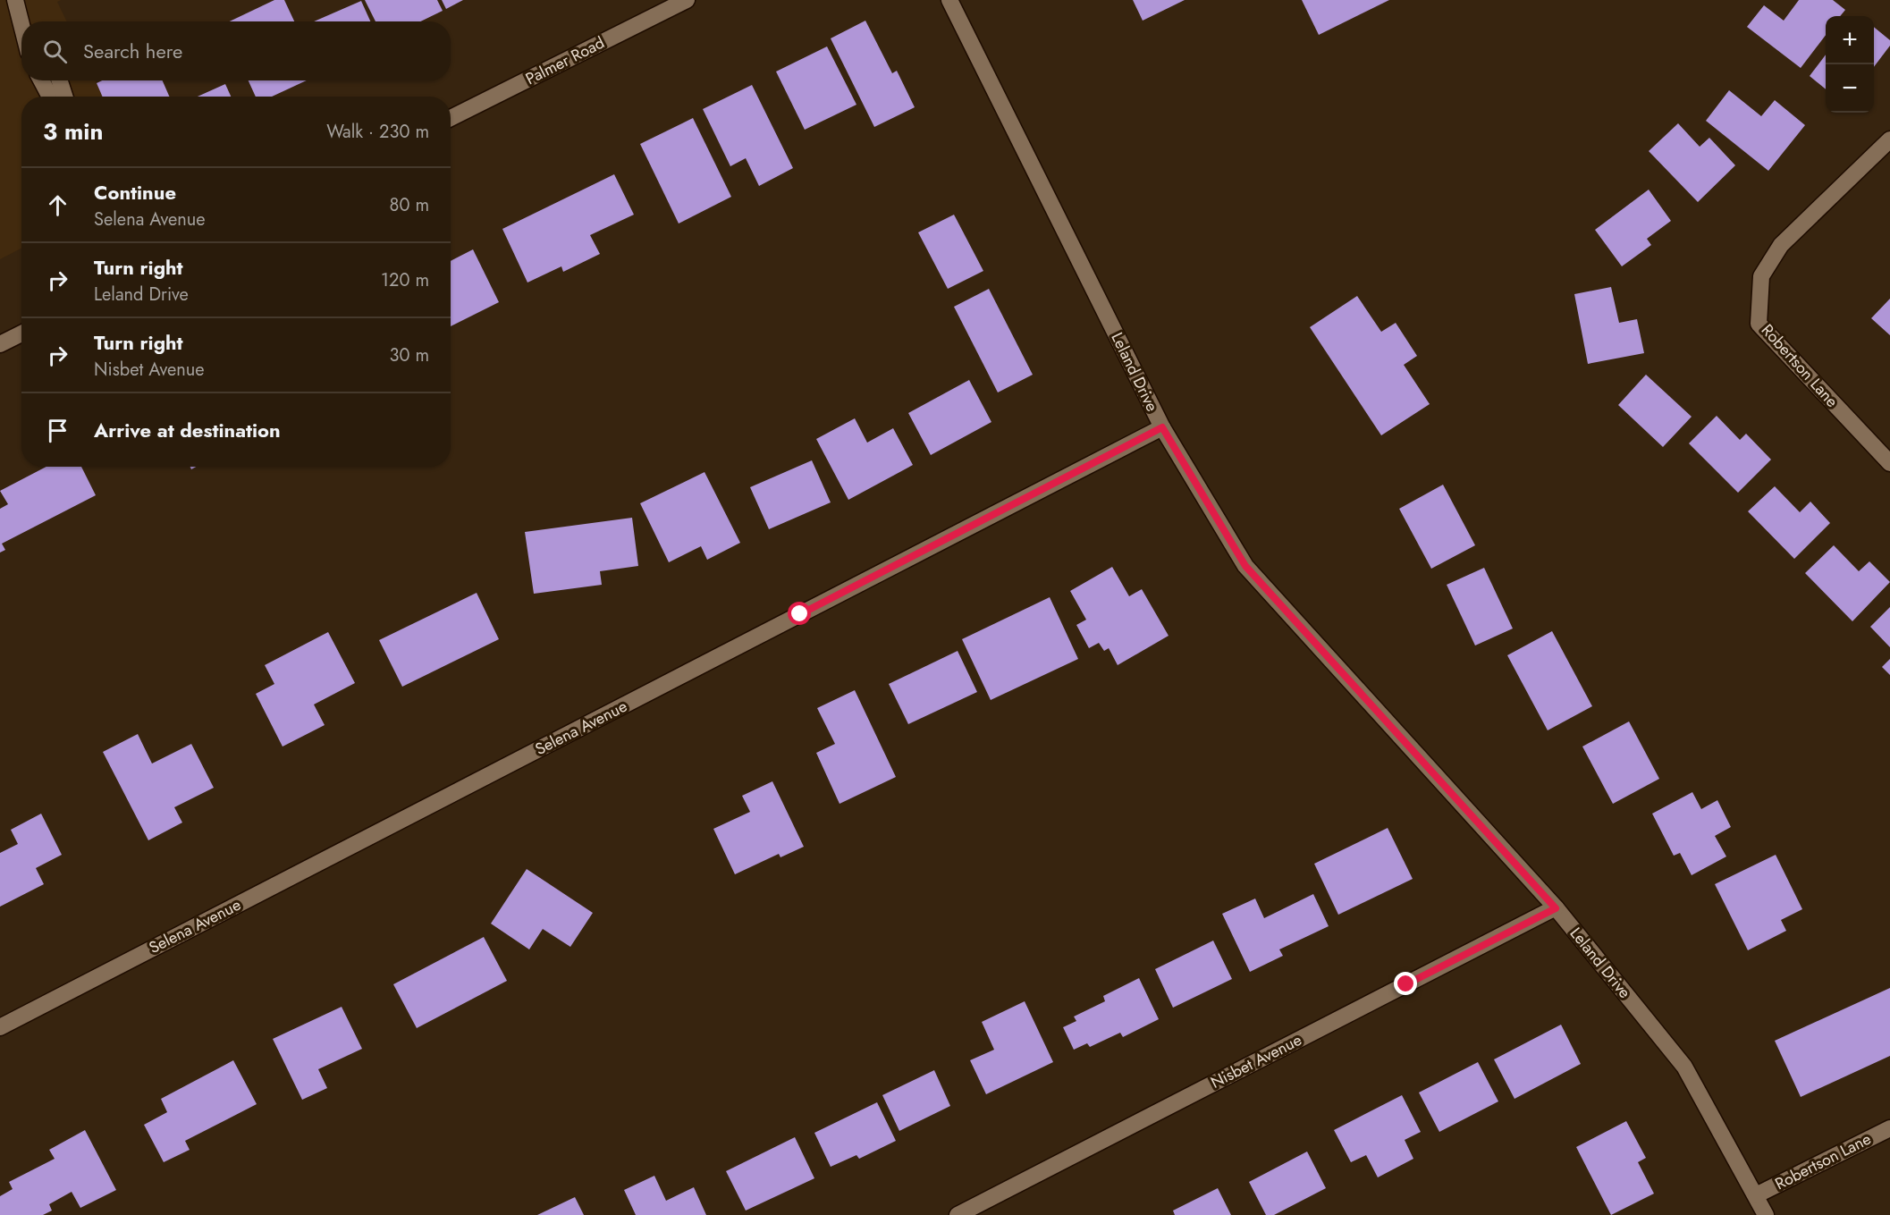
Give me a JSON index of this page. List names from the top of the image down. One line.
{"streets":{"street":["Palmer Road","Robertson Lane","Leland Drive","Selena Avenue","Nisbet Avenue"]},"crossings":[["Robertson Lane","Leland Drive"],["Leland Drive","Selena Avenue"],["Leland Drive","Nisbet Avenue"]],"page":{"map_buttons":["+","−"],"search":"Search here","heading":["3 min","Walk · 230 m"],"list":[["Continue","Selena Avenue","80 m"],["Turn right","Leland Drive","120 m"],["Turn right","Nisbet Avenue","30 m"],"Arrive at destination"]}}
